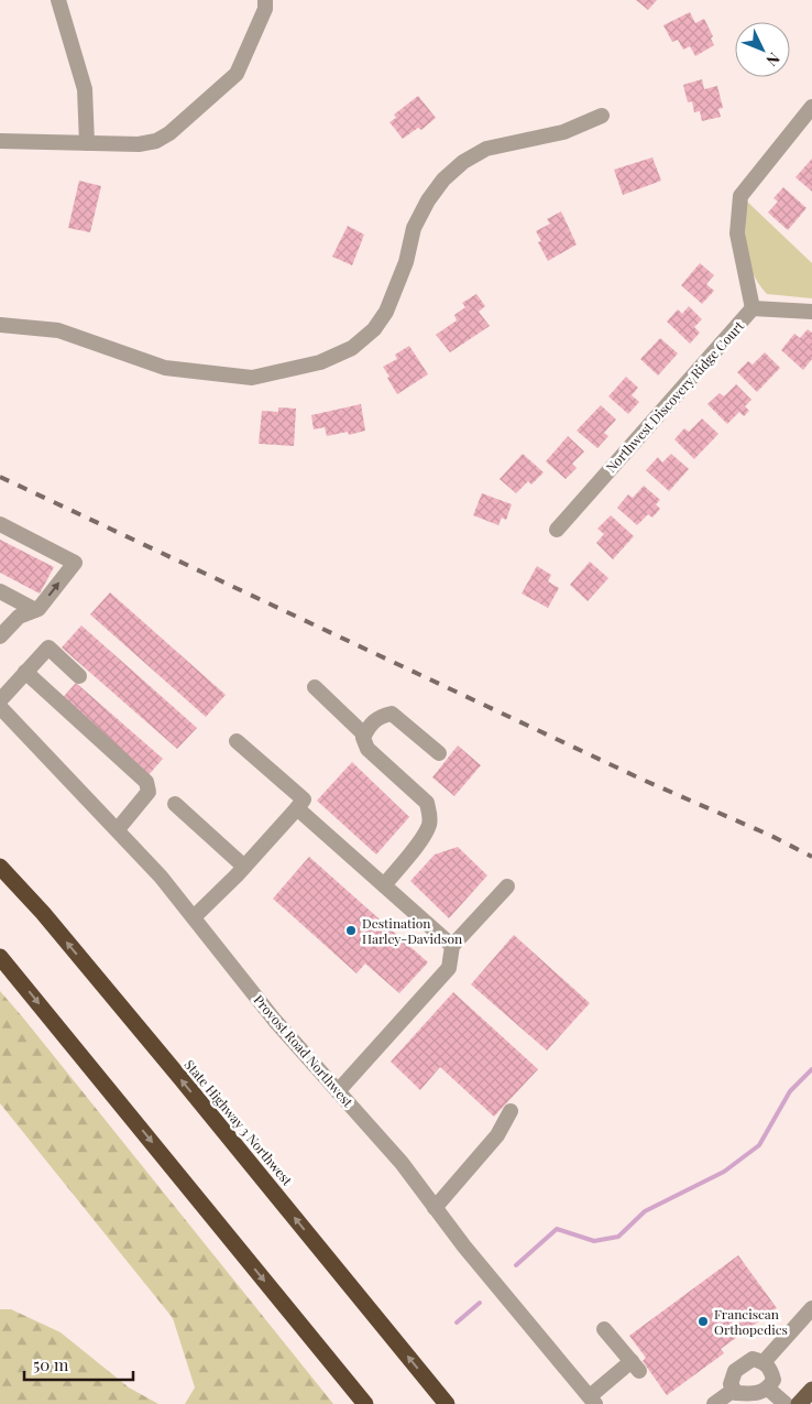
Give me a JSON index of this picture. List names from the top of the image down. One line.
{"streets":{"highway":["State Highway 3 Northwest"],"street":["Northwest Discovery Ridge Court","Provost Road Northwest"]},"places":["Destination Harley-Davidson","Franciscan Orthopedics"],"scale_bar":"50 m","north":"bottom right"}
